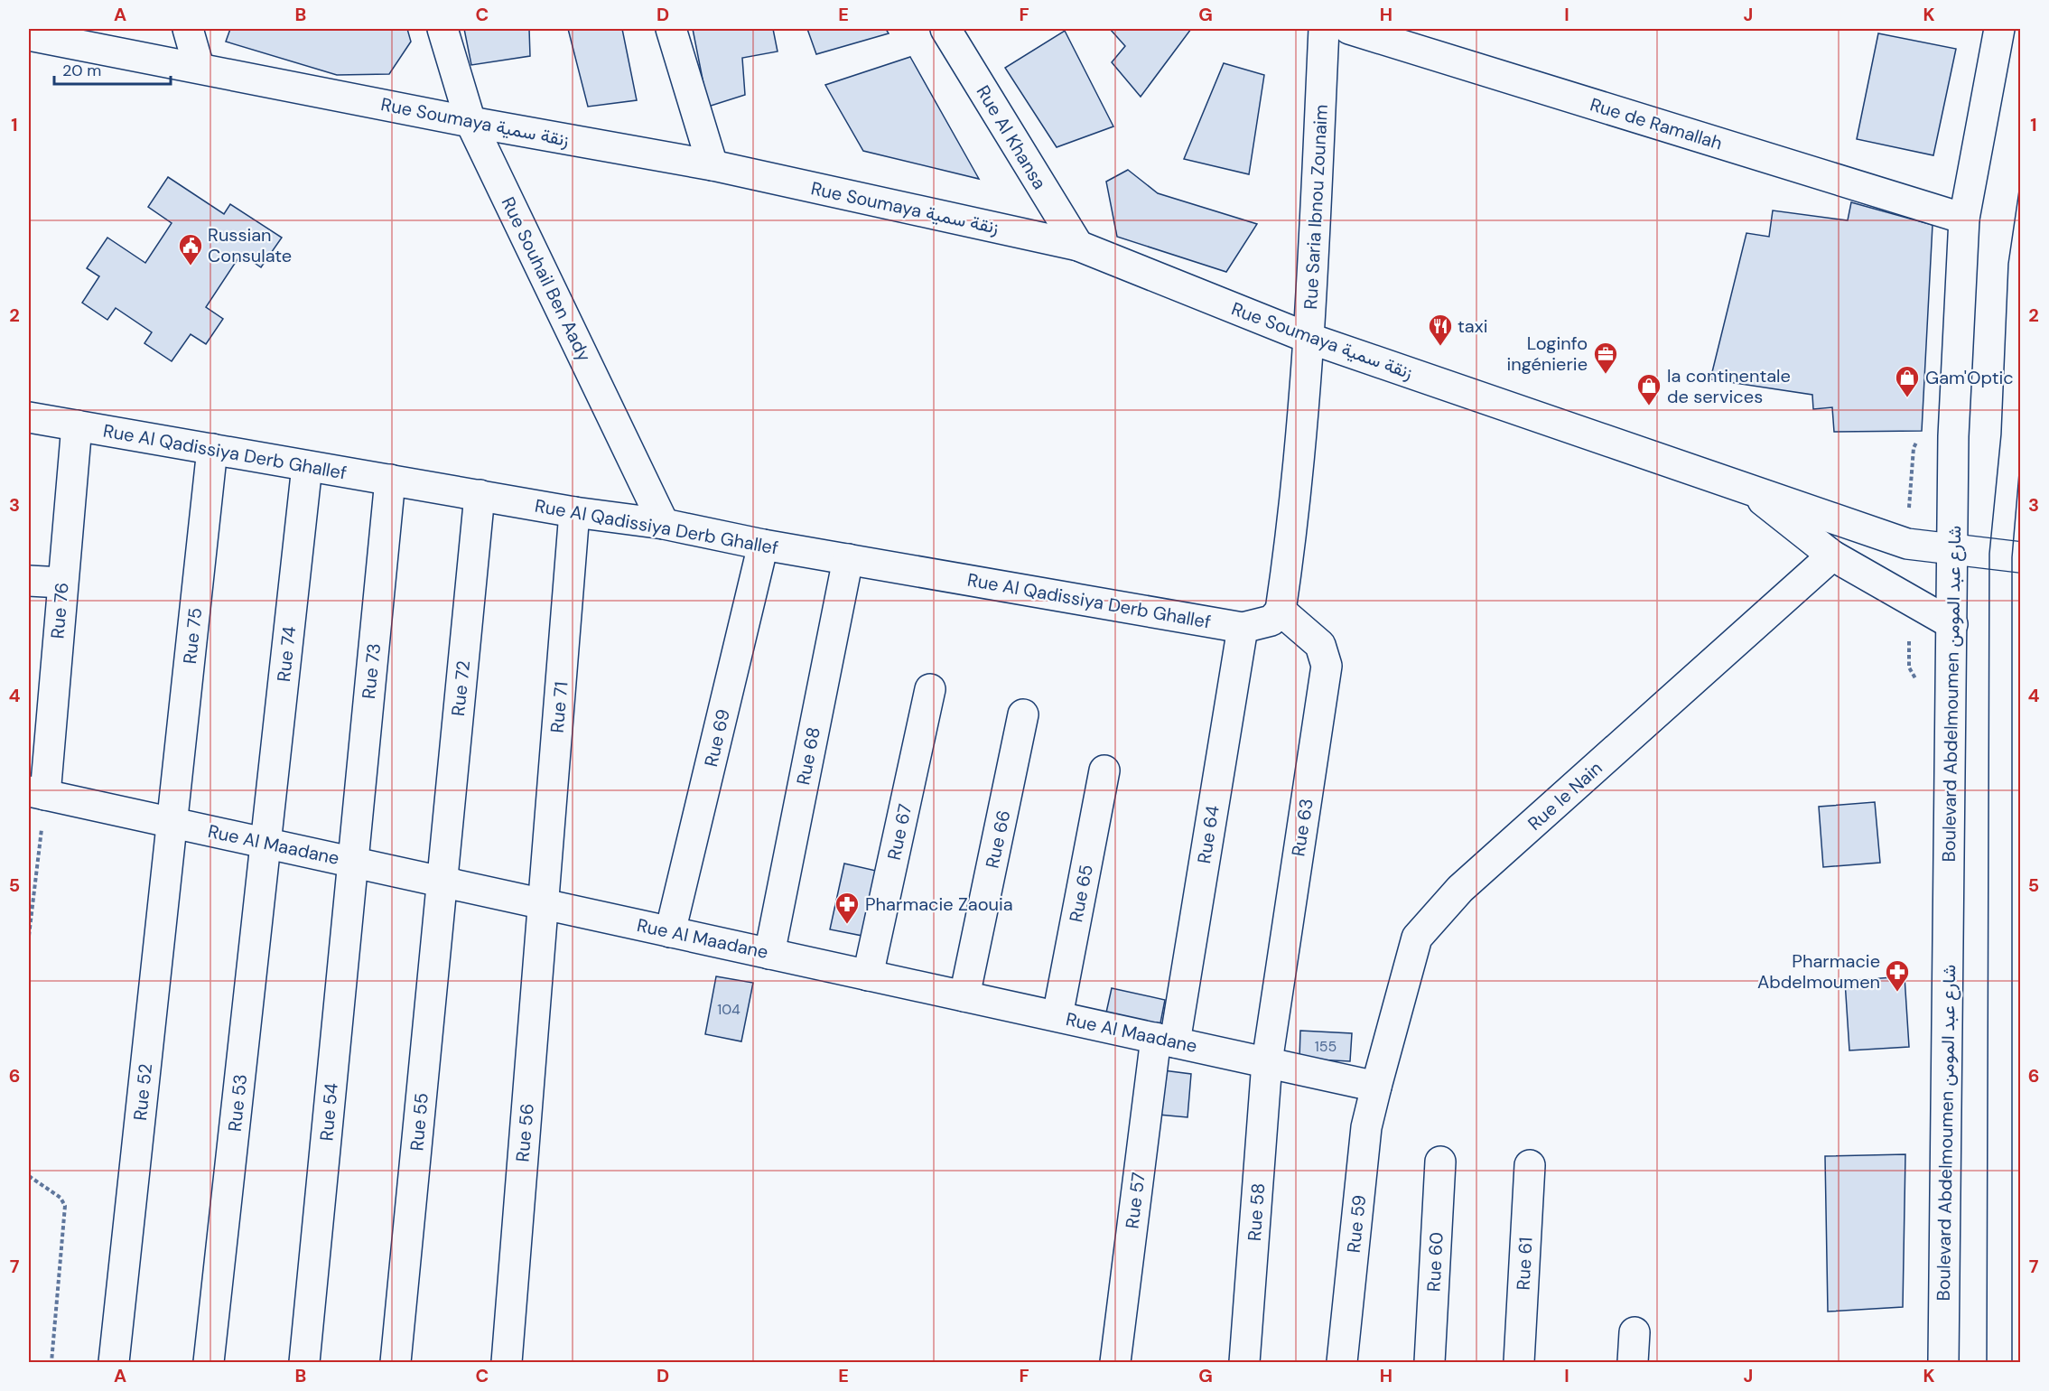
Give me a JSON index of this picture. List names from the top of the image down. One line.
{"streets":{"street":["Rue Soumaya زنقة سمية","Rue de Ramallah","Rue Al Khansa","Rue Saria Ibnou Zounaim","Rue Souhail Ben Aady","Rue Al Qadissiya Derb Ghallef","Rue 76","Rue 75","Rue 74","Rue 73","Rue 72","Boulevard Abdelmoumen شارع عبد المومن","Rue 71","Rue 69","Rue 68","Rue le Nain","Rue 63","Rue 67","Rue 64","Rue 66","Rue Al Maadane","Rue 65","Rue 52","Rue 53","Rue 54","Rue 55","Rue 56","Rue 57","Rue 58","Rue 59","Rue 60","Rue 61"]},"crossings":[["Rue Soumaya زنقة سمية","Rue Al Khansa"],["Rue Soumaya زنقة سمية","Rue Saria Ibnou Zounaim"],["Rue Soumaya زنقة سمية","Rue Souhail Ben Aady"],["Rue Soumaya زنقة سمية","Boulevard Abdelmoumen شارع عبد المومن"],["Rue Soumaya زنقة سمية","Rue le Nain"],["Rue de Ramallah","Boulevard Abdelmoumen شارع عبد المومن"],["Rue Saria Ibnou Zounaim","Rue Al Qadissiya Derb Ghallef"],["Rue Saria Ibnou Zounaim","Rue 63"],["Rue Souhail Ben Aady","Rue Al Qadissiya Derb Ghallef"],["Rue Al Qadissiya Derb Ghallef","Rue 76"],["Rue Al Qadissiya Derb Ghallef","Rue 75"],["Rue Al Qadissiya Derb Ghallef","Rue 74"],["Rue Al Qadissiya Derb Ghallef","Rue 73"],["Rue Al Qadissiya Derb Ghallef","Rue 72"],["Rue Al Qadissiya Derb Ghallef","Rue 71"],["Rue Al Qadissiya Derb Ghallef","Rue 69"],["Rue Al Qadissiya Derb Ghallef","Rue 68"],["Rue Al Qadissiya Derb Ghallef","Rue 63"],["Rue Al Qadissiya Derb Ghallef","Rue 64"],["Rue 76","Rue Al Maadane"],["Rue 75","Rue Al Maadane"],["Rue 75","Rue 52"],["Rue 74","Rue Al Maadane"],["Rue 74","Rue 53"],["Rue 73","Rue Al Maadane"],["Rue 73","Rue 54"],["Rue 72","Rue Al Maadane"],["Rue 72","Rue 55"],["Rue 71","Rue Al Maadane"],["Rue 71","Rue 56"],["Rue 69","Rue Al Maadane"],["Rue 68","Rue Al Maadane"],["Rue le Nain","Rue Al Maadane"],["Rue le Nain","Rue 59"],["Rue 63","Rue Al Maadane"],["Rue 63","Rue 58"],["Rue 67","Rue Al Maadane"],["Rue 64","Rue Al Maadane"],["Rue 64","Rue 57"],["Rue 66","Rue Al Maadane"],["Rue Al Maadane","Rue 65"],["Rue Al Maadane","Rue 52"],["Rue Al Maadane","Rue 53"],["Rue Al Maadane","Rue 54"],["Rue Al Maadane","Rue 55"],["Rue Al Maadane","Rue 56"],["Rue Al Maadane","Rue 57"],["Rue Al Maadane","Rue 58"],["Rue Al Maadane","Rue 59"]],"places":{"public building":["Russian Consulate"],"restaurant":["taxi"],"office":["Loginfo ingénierie"],"shop":["Gam'Optic","la continentale de services"],"pharmacy":["Pharmacie Zaouia","Pharmacie Abdelmoumen"]},"house_numbers":["104","155"],"scale_bar":"20 m","grid":{"columns":["A","B","C","D","E","F","G","H","I","J","K"],"rows":["1","2","3","4","5","6","7"]}}
